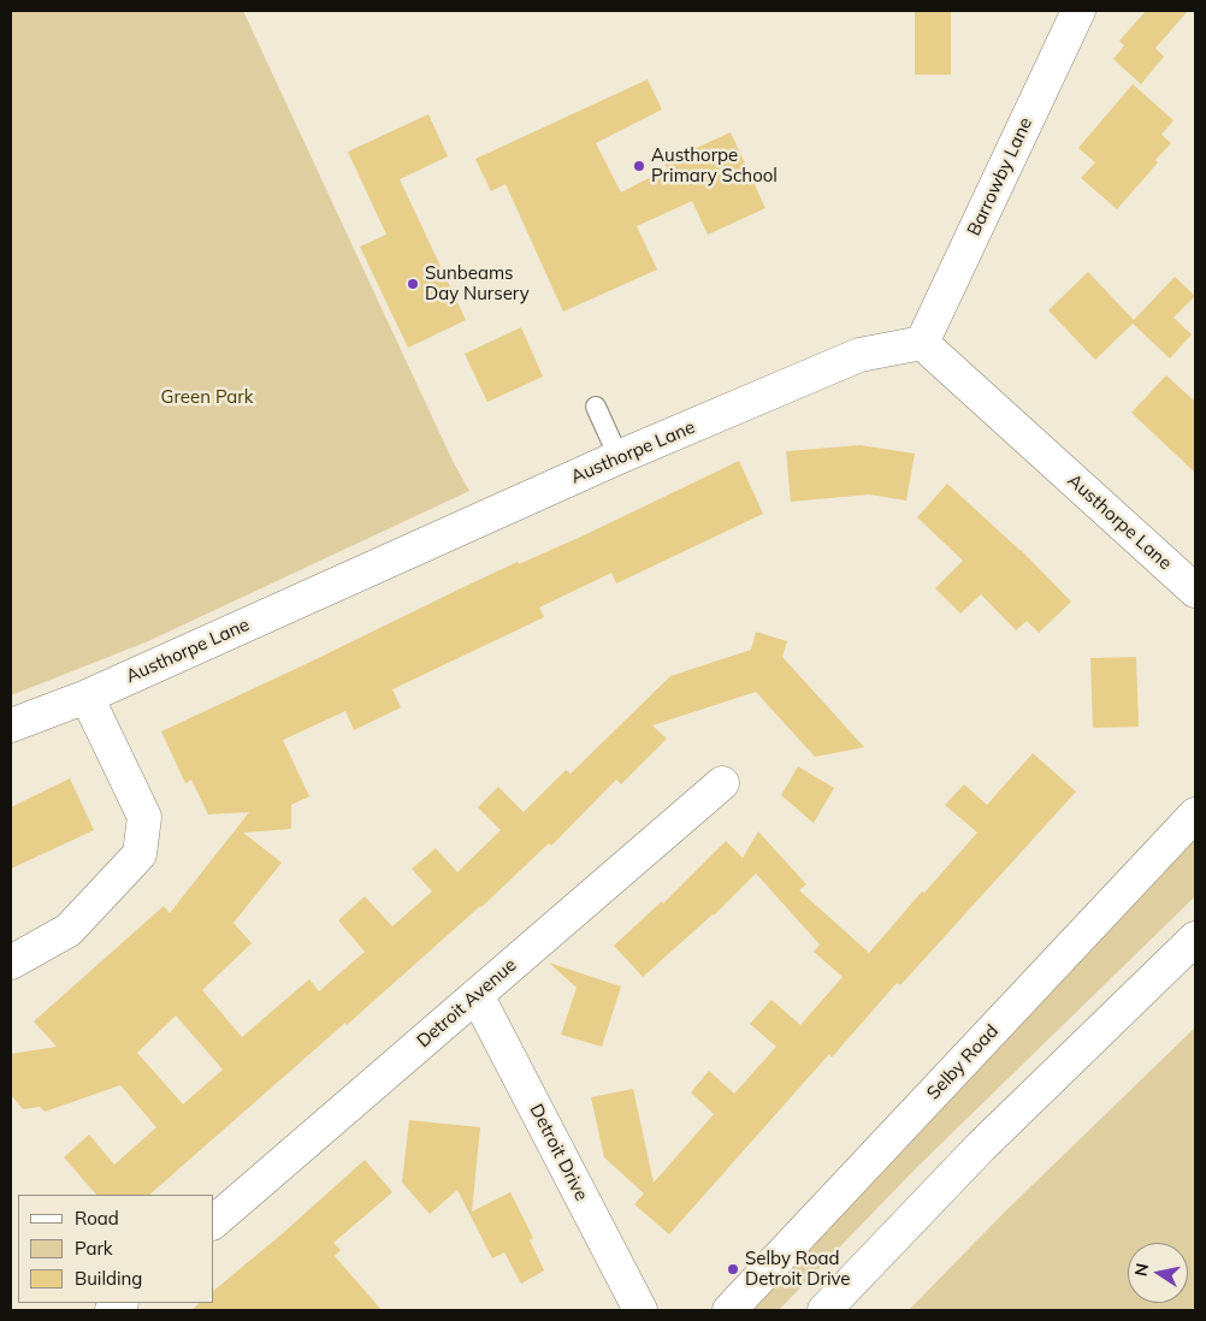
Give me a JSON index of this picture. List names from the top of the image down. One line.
{"streets":{"street":["Barrowby Lane","Austhorpe Lane","Detroit Avenue","Selby Road","Detroit Drive"]},"crossings":[["Barrowby Lane","Austhorpe Lane"],["Detroit Avenue","Detroit Drive"]],"parks":["Green Park"],"places":["Austhorpe Primary School","Sunbeams Day Nursery","Selby Road Detroit Drive"],"legend":["Road","Park","Building"],"north":"left"}
